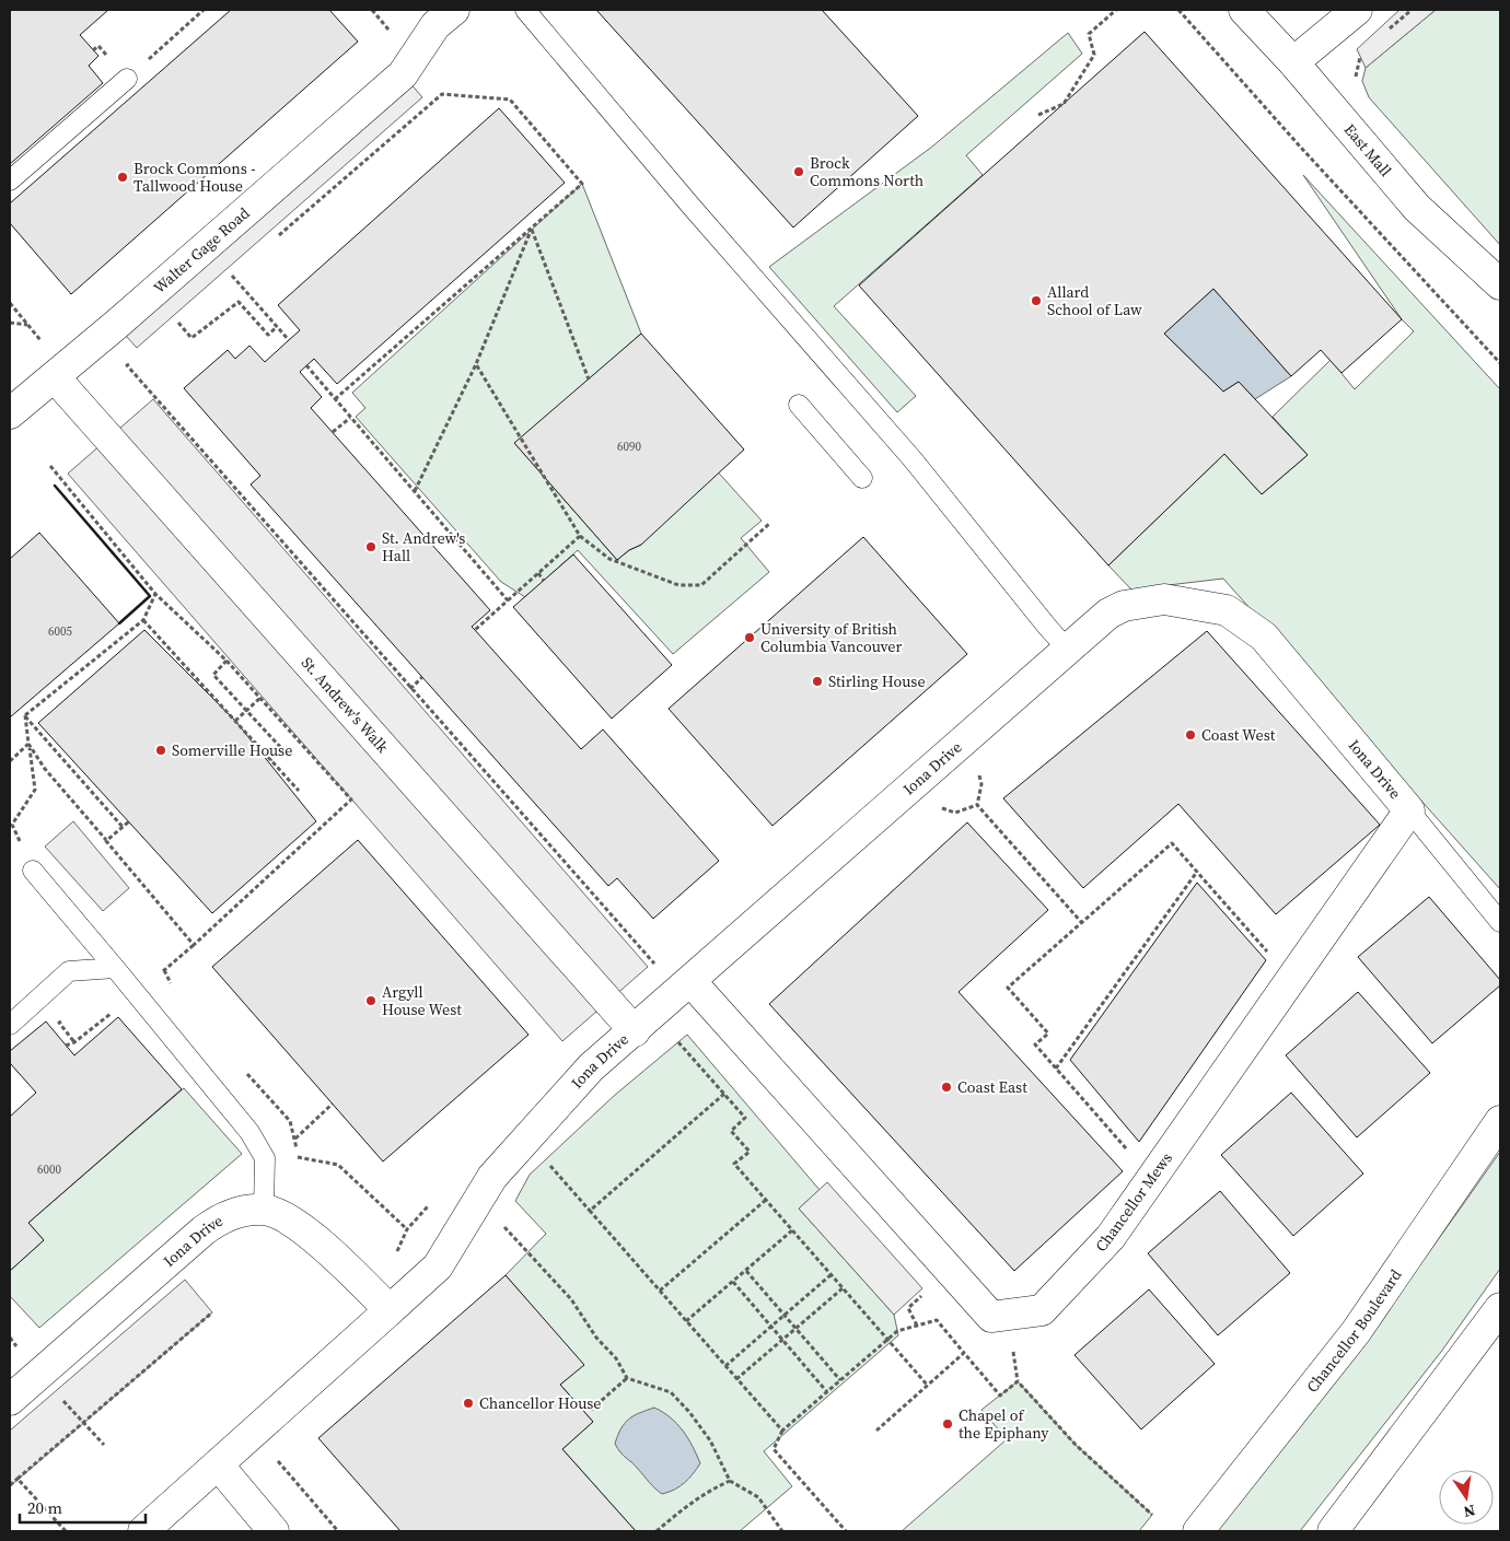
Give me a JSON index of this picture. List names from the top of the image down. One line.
{"streets":{"street":["East Mall","Walter Gage Road","St. Andrew's Walk","Iona Drive","Chancellor Mews","Chancellor Boulevard"]},"crossings":[["Walter Gage Road","St. Andrew's Walk"],["St. Andrew's Walk","Iona Drive"],["Iona Drive","Chancellor Mews"]],"places":["Brock Commons North","Brock Commons - Tallwood House","Allard School of Law","St. Andrew's Hall","University of British Columbia Vancouver","Stirling House","Coast West","Somerville House","Argyll House West","Coast East","Chancellor House","Chapel of the Epiphany"],"house_numbers":["6090","6005","6000"],"scale_bar":"20 m","north":"bottom"}
